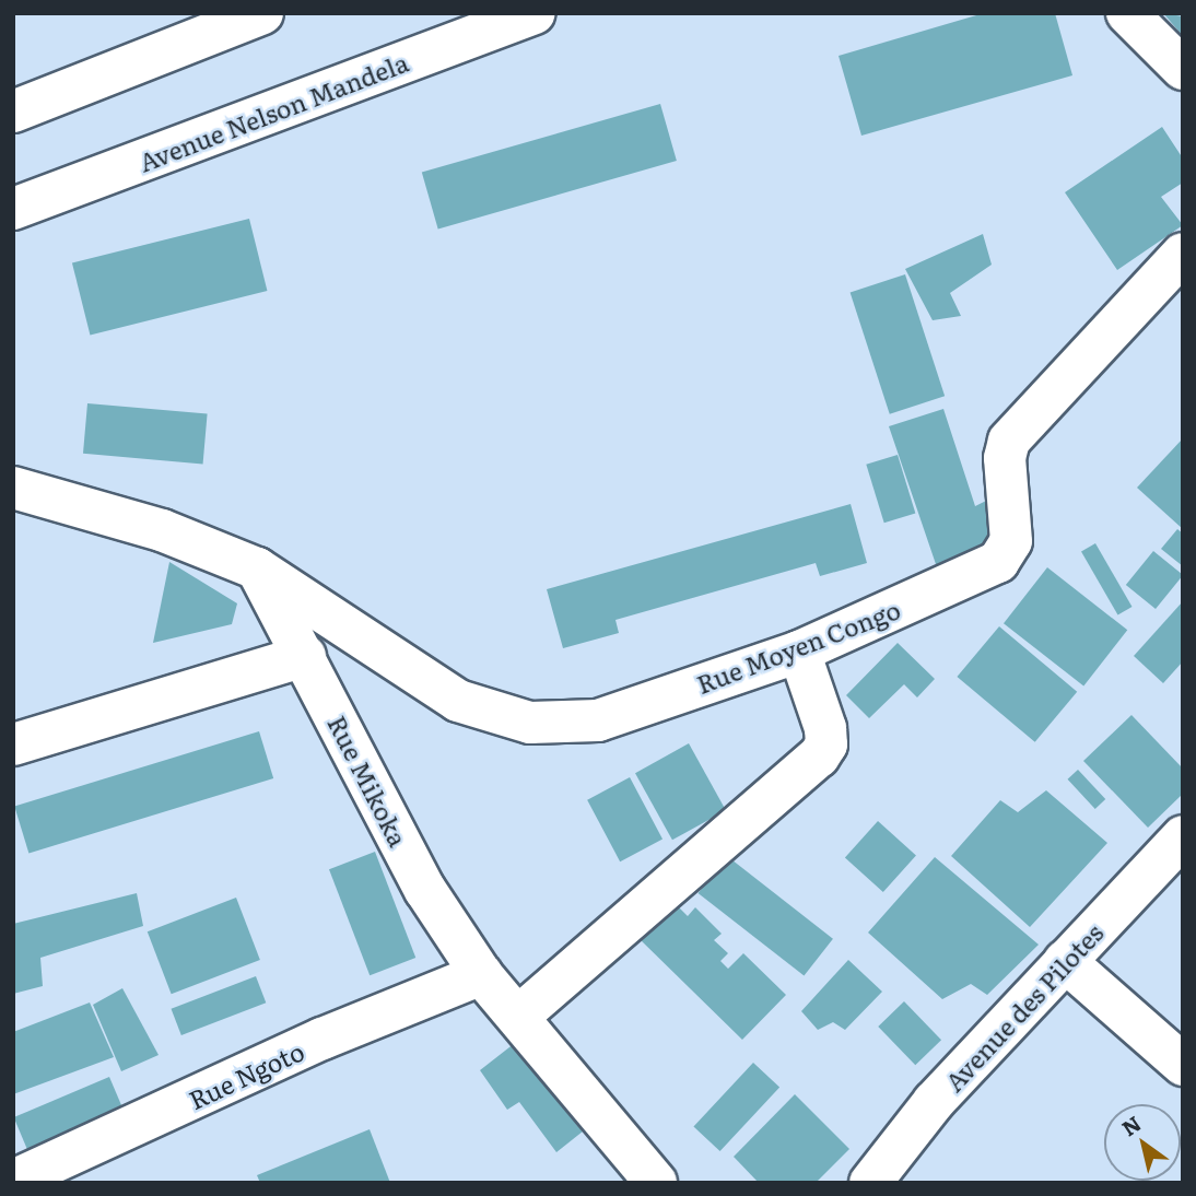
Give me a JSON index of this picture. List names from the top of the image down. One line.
{"streets":{"street":["Avenue Nelson Mandela","Rue Moyen Congo","Rue Mikoka","Avenue des Pilotes","Rue Ngoto"]},"crossings":[["Rue Moyen Congo","Rue Mikoka"],["Rue Mikoka","Rue Ngoto"]],"north":"top left"}
